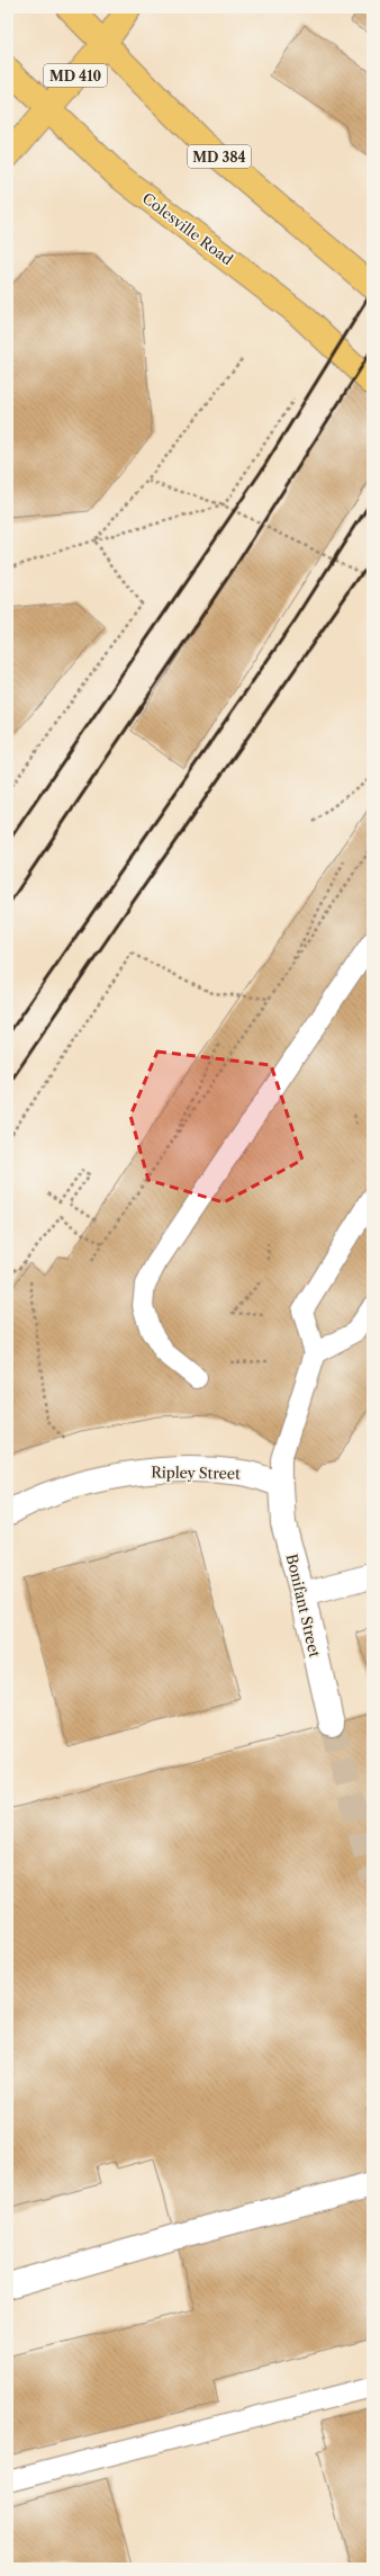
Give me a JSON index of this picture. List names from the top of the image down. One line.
{"streets":{"main road":["MD 410","MD 384","Colesville Road"],"street":["Ripley Street","Bonifant Street"]},"crossings":[["MD 410","MD 384"],["MD 410","Colesville Road"],["Ripley Street","Bonifant Street"]]}
